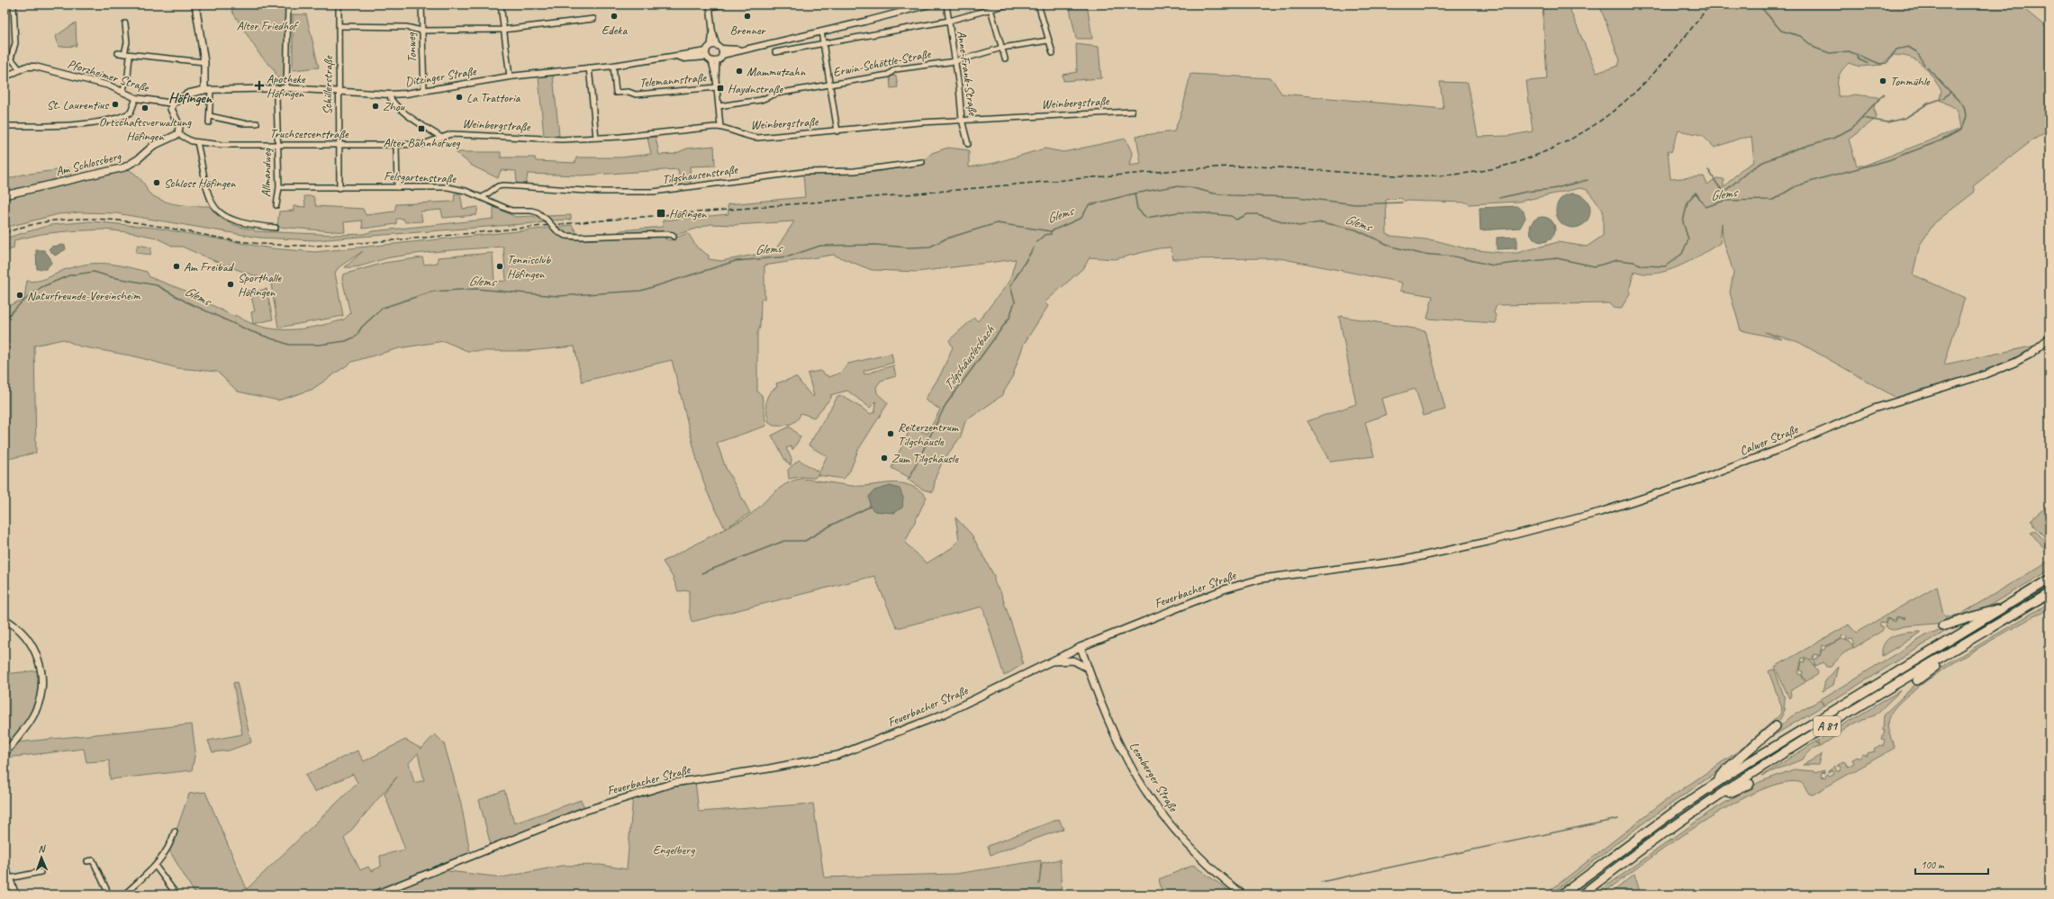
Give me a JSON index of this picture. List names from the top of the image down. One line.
{"streets":{"highway":["A 81"],"main road":["Am Schlossberg","Calwer Straße","Feuerbacher Straße","Leonberger Straße"],"street":["Tonweg","Erwin-Schöttle-Straße","Anne-Frank-Straße","Pforzheimer Straße","Ditzinger Straße","Telemannstraße","Schillerstraße","Weinbergstraße","Truchsessenstraße","Allmandweg","Tilgshausenstraße","Felsgartenstraße"]},"crossings":[["Tonweg","Ditzinger Straße"],["Erwin-Schöttle-Straße","Anne-Frank-Straße"],["Anne-Frank-Straße","Weinbergstraße"],["Ditzinger Straße","Telemannstraße"],["Ditzinger Straße","Schillerstraße"],["Schillerstraße","Truchsessenstraße"],["Schillerstraße","Felsgartenstraße"],["Weinbergstraße","Truchsessenstraße"],["Truchsessenstraße","Am Schlossberg"],["Truchsessenstraße","Allmandweg"],["Allmandweg","Felsgartenstraße"],["Tilgshausenstraße","Felsgartenstraße"],["Calwer Straße","Feuerbacher Straße"],["Feuerbacher Straße","Leonberger Straße"]],"districts":["Höfingen"],"water":["Glems","Tilgshäuslesbach"],"parks":["Alter Friedhof","Engelberg"],"places":{"other":["Edeka","Brenner","Mammutzahn","Tonmühle","La Trattoria","St. Laurentius","Zhou","Ortschaftsverwaltung Höfingen","Schloss Höfingen","Am Freibad","Tennisclub Höfingen","Sporthalle Höfingen","Naturfreunde-Vereinsheim","Reiterzentrum Tilgshäusle","Zum Tilgshäusle"],"health":["Apotheke Höfingen"],"transit":["Haydnstraße","Alter Bahnhofweg","Höfingen"]},"scale_bar":"100 m","north":"top"}
